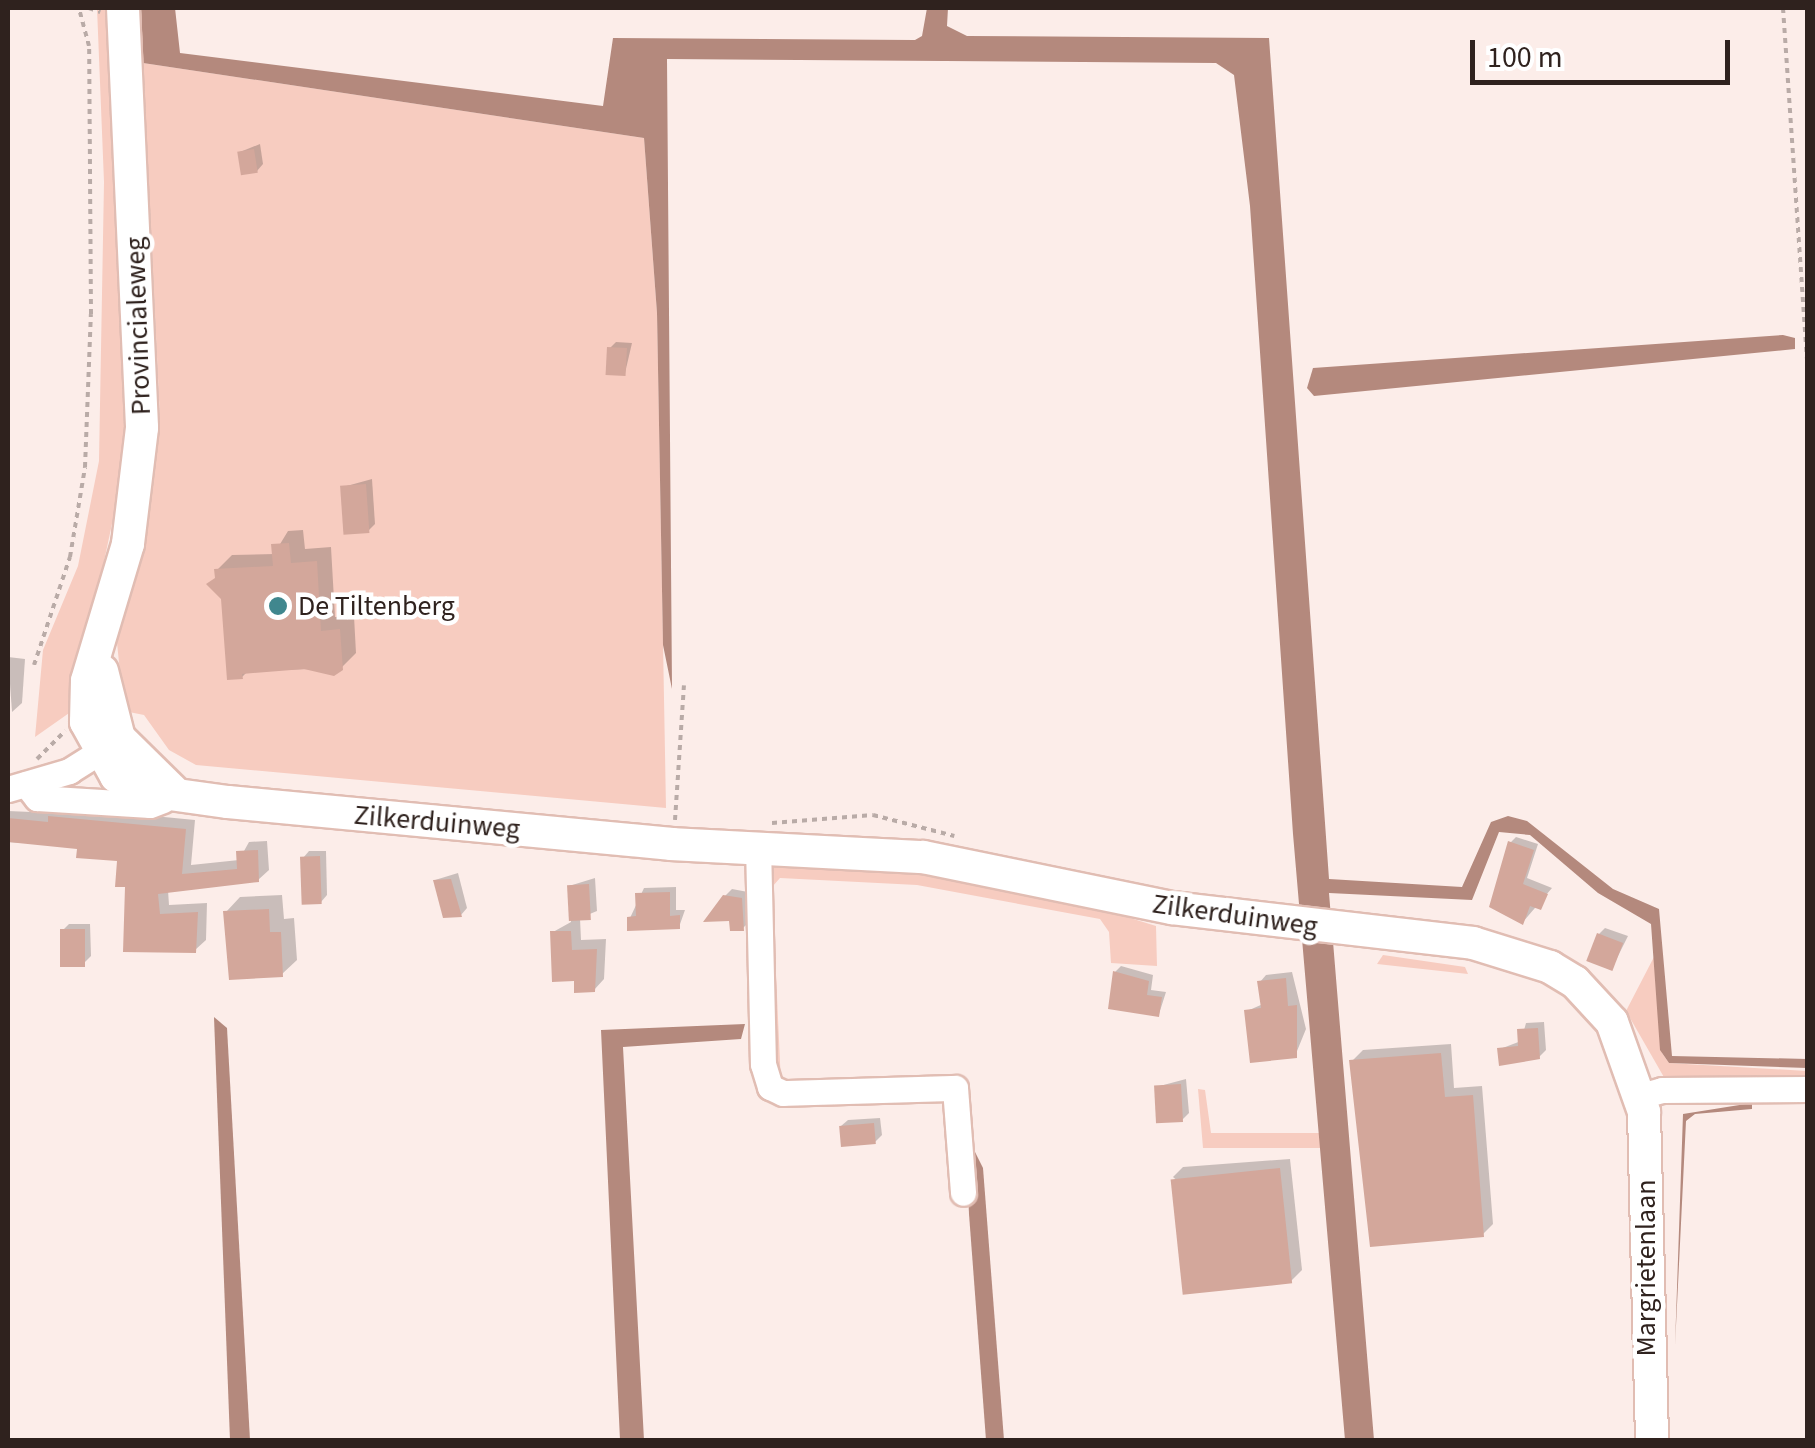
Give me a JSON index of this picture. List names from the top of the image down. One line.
{"streets":{"main road":["Provincialeweg","Zilkerduinweg","Margrietenlaan"]},"crossings":[["Provincialeweg","Zilkerduinweg"],["Zilkerduinweg","Margrietenlaan"]],"places":["De Tiltenberg"],"scale_bar":"100 m"}
